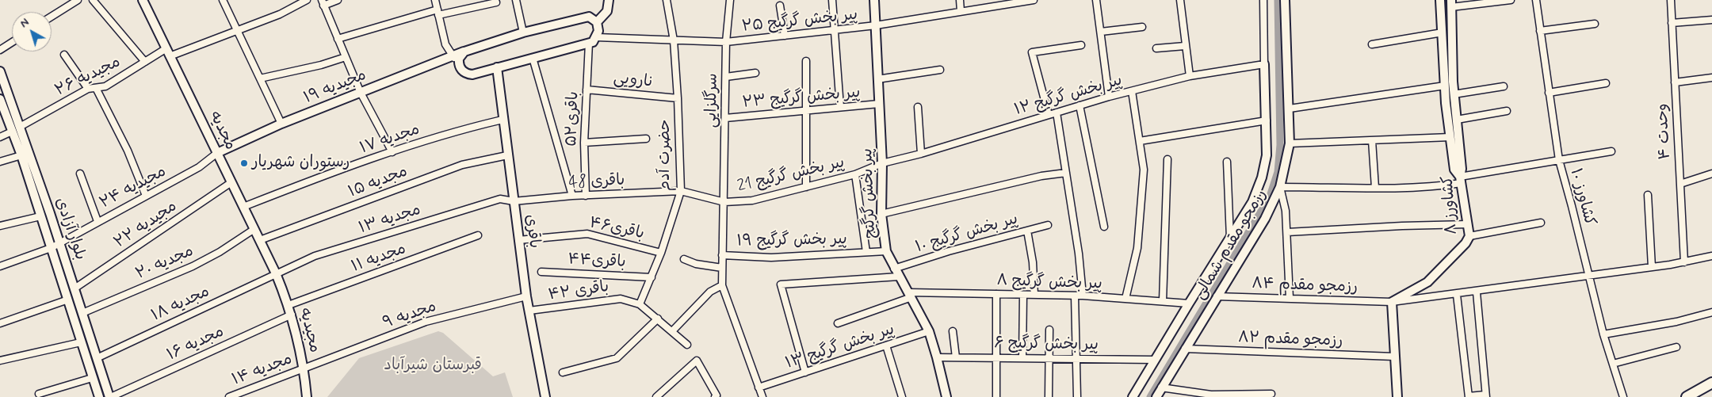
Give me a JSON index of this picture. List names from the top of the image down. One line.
{"streets":{"street":["پیر بخش گرگیج ۲۵","مجیدیه ۲۶","نارویی","مجیدیه ۱۹","پیر بخش گرگیج ۱۲","پیر بخش گرگیج ۲۳","سرگلزایی","باقری۵۲","مجدیه","وحدت ۴","مجدیه ۱۷","حضرت آدم","پیر بخش گرگیج 21","مجدیه ۱۵","باقری 48","مجیدیه ۲۴","پیر بخش گرگیج","کشاورز ۱۰","کشاورز ۸","مجدیه ۱۳","مجیدیه ۲۲","بلوار آزادی","باقری۴۶","باقری","پیر بخش گرگیج ۱۰","پیر بخش گرگیج ۱۹","رزمجو مقدم شمالی","مجدیه ۱۱","باقری۴۴","مجدیه ۲۰","پیر بخش گرگیج ۸","رزمجو مقدم ۸۴","باقری ۴۲","مجدیه ۱۸","مجدیه ۹","مجیدیه","رزمجو مقدم ۸۲","مجدیه ۱۶","پیر بخش گرگیج ۶","پیر بخش گرگیج ۱۳","مجدیه ۱۴"]},"crossings":[["پیر بخش گرگیج ۲۵","سرگلزایی"],["پیر بخش گرگیج ۲۵","حضرت آدم"],["پیر بخش گرگیج ۲۵","پیر بخش گرگیج"],["مجیدیه ۲۶","مجدیه"],["مجیدیه ۲۶","بلوار آزادی"],["نارویی","باقری۵۲"],["نارویی","حضرت آدم"],["مجیدیه ۱۹","مجدیه"],["مجیدیه ۱۹","مجیدیه ۲۴"],["پیر بخش گرگیج ۱۲","پیر بخش گرگیج 21"],["پیر بخش گرگیج ۱۲","پیر بخش گرگیج"],["پیر بخش گرگیج ۲۳","سرگلزایی"],["پیر بخش گرگیج ۲۳","پیر بخش گرگیج"],["سرگلزایی","پیر بخش گرگیج 21"],["سرگلزایی","پیر بخش گرگیج ۱۹"],["باقری۵۲","باقری 48"],["مجدیه","مجدیه ۱۷"],["مجدیه","مجدیه ۱۵"],["مجدیه","مجیدیه ۲۴"],["مجدیه","مجدیه ۱۳"],["مجدیه","مجیدیه ۲۲"],["مجدیه","مجدیه ۲۰"],["مجدیه","مجدیه ۱۸"],["مجدیه","مجیدیه"],["وحدت ۴","رزمجو مقدم ۸۴"],["مجدیه ۱۷","باقری"],["حضرت آدم","پیر بخش گرگیج 21"],["حضرت آدم","باقری 48"],["حضرت آدم","باقری۴۶"],["حضرت آدم","باقری۴۴"],["حضرت آدم","باقری ۴۲"],["پیر بخش گرگیج 21","باقری 48"],["پیر بخش گرگیج 21","پیر بخش گرگیج"],["مجدیه ۱۵","باقری"],["باقری 48","مجدیه ۱۳"],["باقری 48","باقری"],["مجیدیه ۲۴","بلوار آزادی"],["پیر بخش گرگیج","پیر بخش گرگیج ۱۰"],["پیر بخش گرگیج","پیر بخش گرگیج ۱۹"],["پیر بخش گرگیج","پیر بخش گرگیج ۸"],["پیر بخش گرگیج","پیر بخش گرگیج ۶"],["پیر بخش گرگیج","پیر بخش گرگیج ۱۳"],["کشاورز ۱۰","رزمجو مقدم ۸۴"],["کشاورز ۸","رزمجو مقدم ۸۴"],["مجدیه ۱۳","باقری"],["مجدیه ۱۳","مجدیه ۱۸"],["مجدیه ۱۳","مجیدیه"],["مجیدیه ۲۲","بلوار آزادی"],["بلوار آزادی","مجدیه ۲۰"],["بلوار آزادی","مجدیه ۱۸"],["بلوار آزادی","مجدیه ۱۶"],["باقری۴۶","باقری"],["باقری","باقری ۴۲"],["باقری","مجدیه ۹"],["رزمجو مقدم شمالی","رزمجو مقدم ۸۴"],["رزمجو مقدم شمالی","رزمجو مقدم ۸۲"],["مجدیه ۱۱","مجیدیه"],["مجدیه ۱۸","مجیدیه"],["مجدیه ۹","مجیدیه"],["مجدیه ۹","مجدیه ۱۴"],["مجیدیه","مجدیه ۱۶"],["مجیدیه","مجدیه ۱۴"]],"parks":["قبرستان شیرآباد"],"places":["رستوران شهریار"],"north":"top left"}
